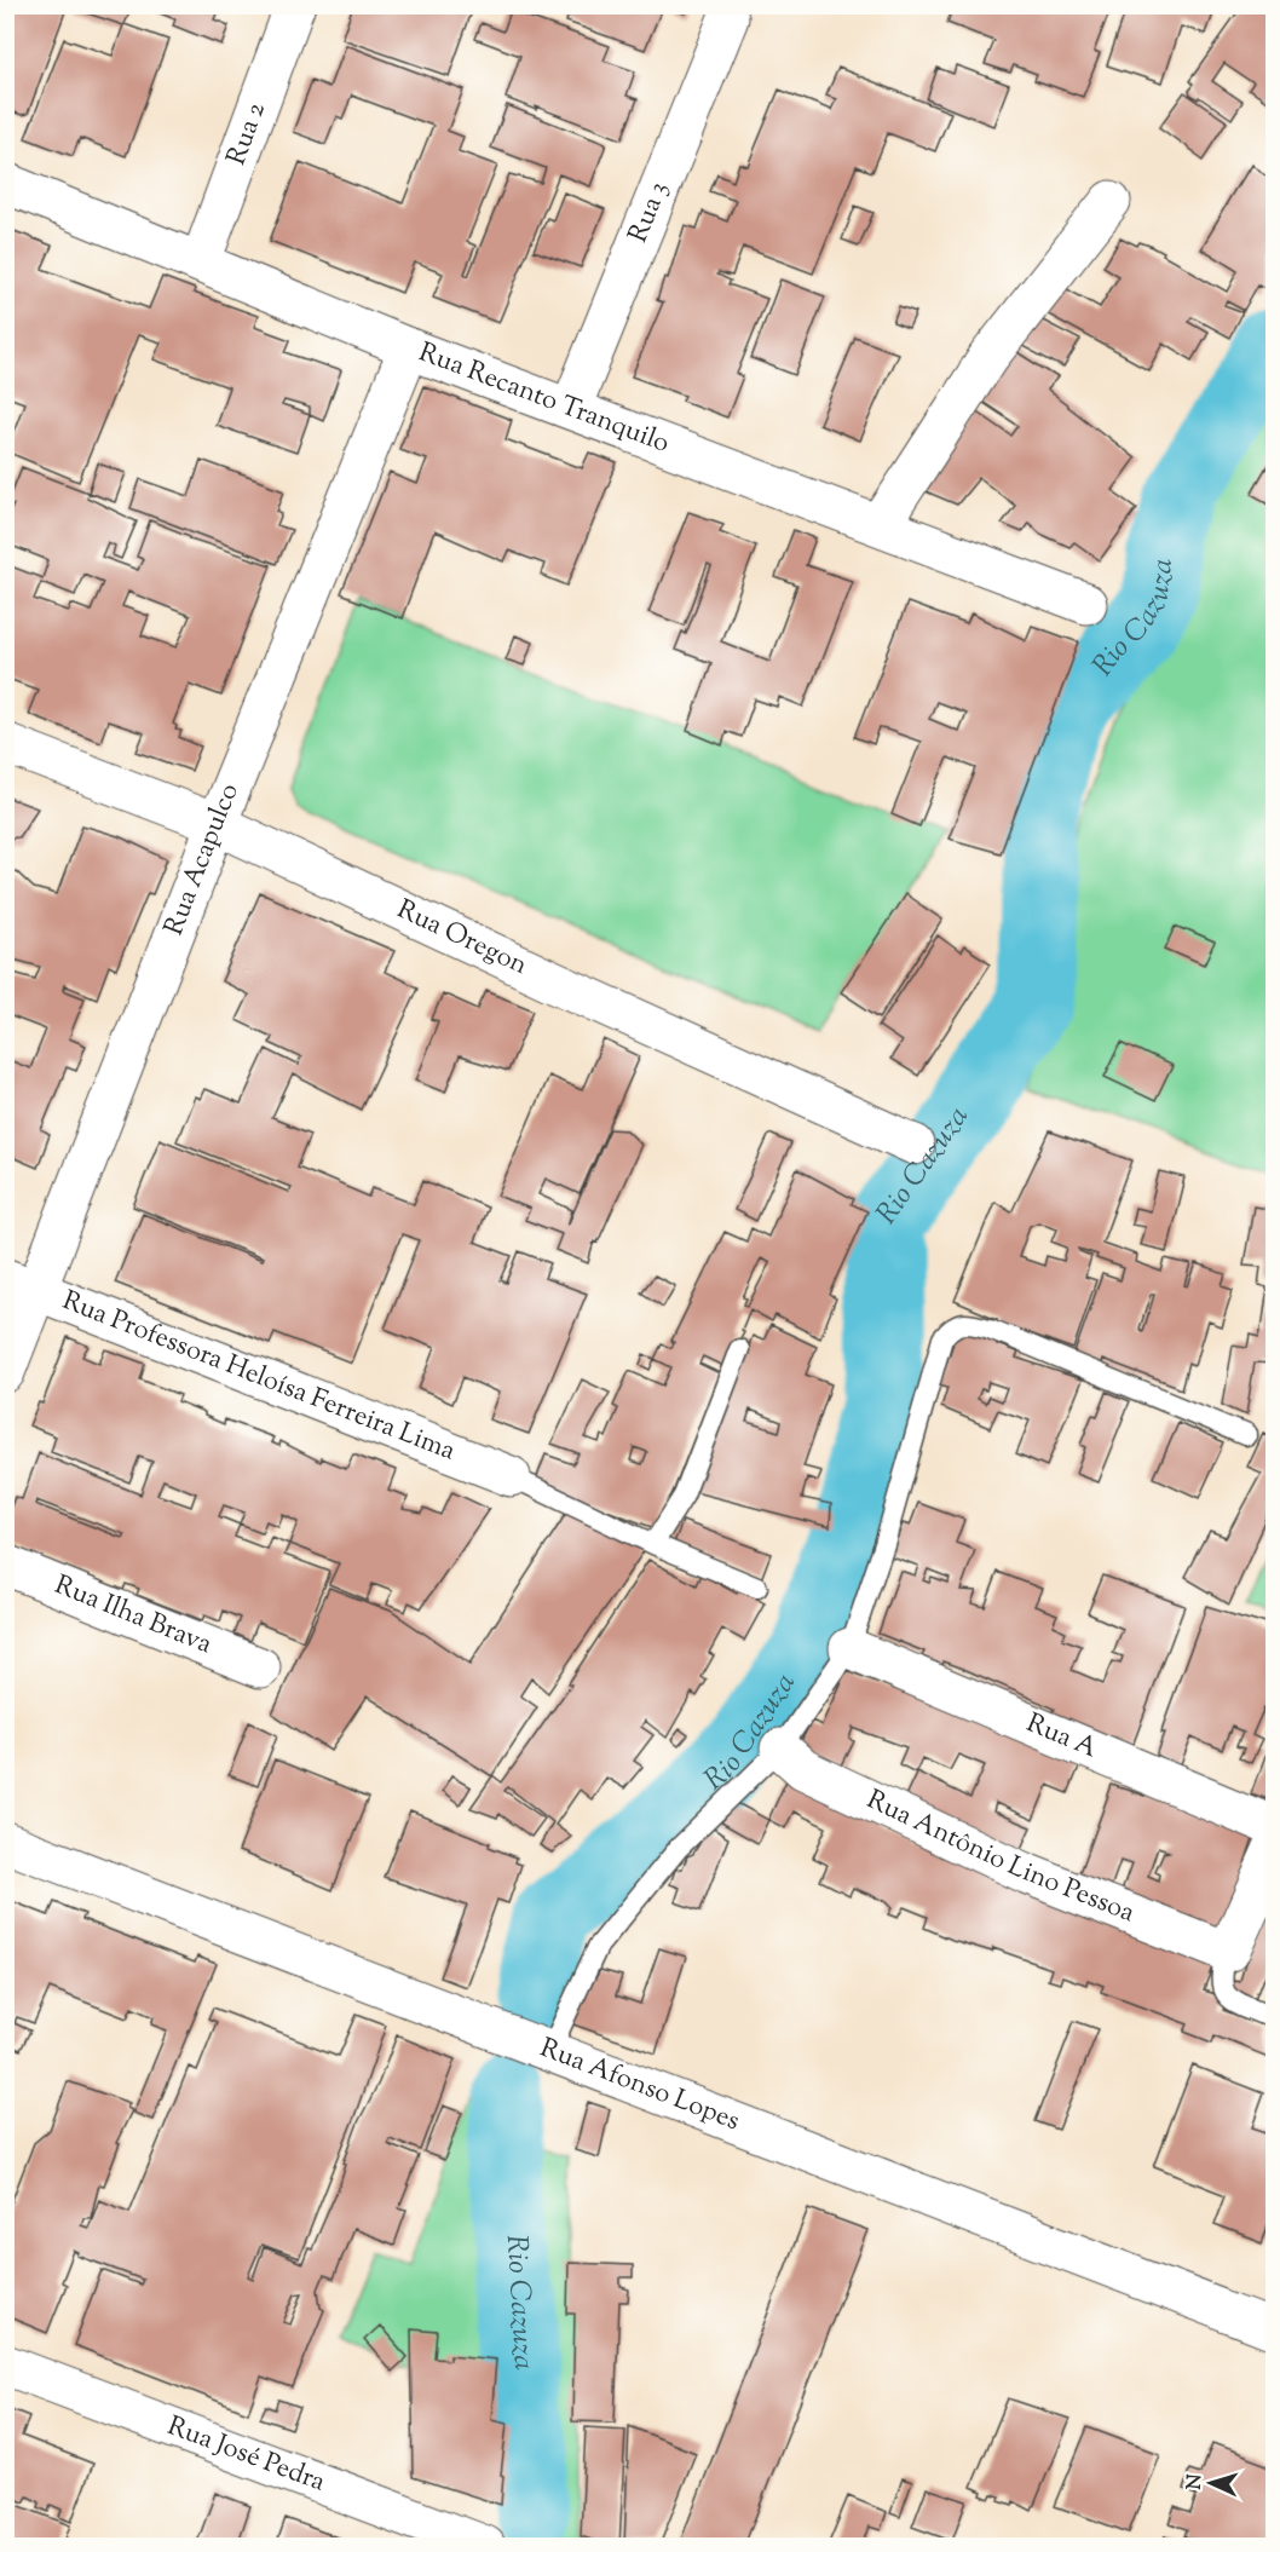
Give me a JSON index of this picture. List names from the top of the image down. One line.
{"streets":{"street":["Rua 2","Rua 3","Rua Recanto Tranquilo","Rua Acapulco","Rua Oregon","Rua Professora Heloísa Ferreira Lima","Rua Ilha Brava","Rua A","Rua Antônio Lino Pessoa","Rua Afonso Lopes","Rua José Pedra"]},"crossings":[["Rua 2","Rua Recanto Tranquilo"],["Rua 3","Rua Recanto Tranquilo"],["Rua Recanto Tranquilo","Rua Acapulco"],["Rua Acapulco","Rua Oregon"],["Rua Acapulco","Rua Professora Heloísa Ferreira Lima"]],"water":["Rio Cazuza"],"north":"left"}
